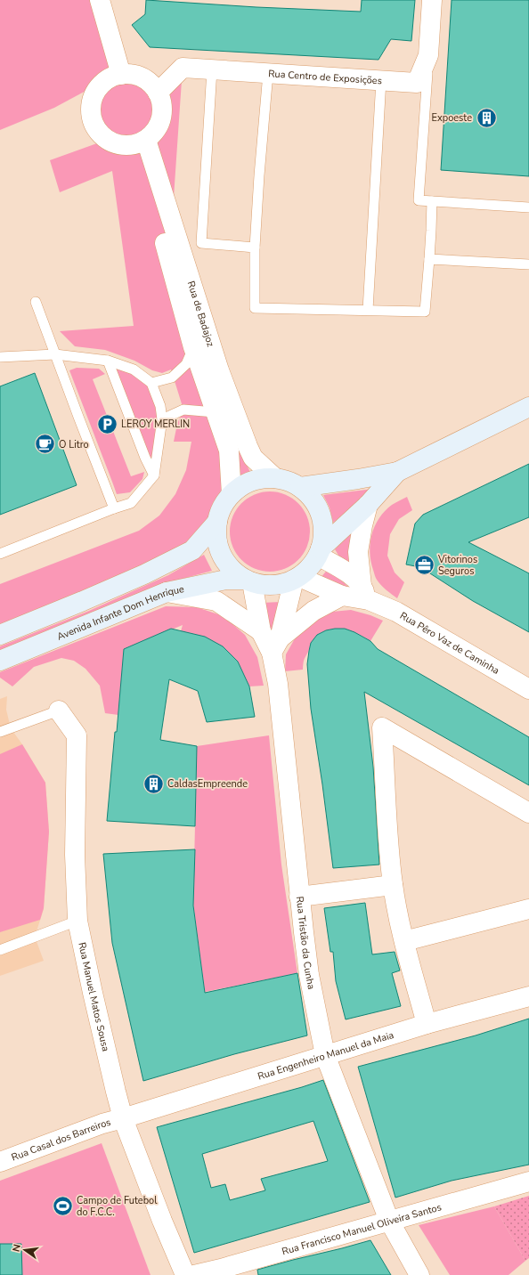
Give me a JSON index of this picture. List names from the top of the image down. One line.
{"streets":{"main road":["Avenida Infante Dom Henrique"],"street":["Rua Centro de Exposições","Rua de Badajoz","Rua Pêro Vaz de Caminha","Rua Tristão da Cunha","Rua Manuel Matos Sousa","Rua Engenheiro Manuel da Maia","Rua Casal dos Barreiros","Rua Francisco Manuel Oliveira Santos"]},"crossings":[["Rua Centro de Exposições","Rua de Badajoz"],["Rua de Badajoz","Avenida Infante Dom Henrique"],["Rua Tristão da Cunha","Rua Engenheiro Manuel da Maia"],["Rua Tristão da Cunha","Rua Francisco Manuel Oliveira Santos"],["Rua Manuel Matos Sousa","Rua Engenheiro Manuel da Maia"],["Rua Manuel Matos Sousa","Rua Casal dos Barreiros"],["Rua Engenheiro Manuel da Maia","Rua Casal dos Barreiros"]],"places":{"building":["Expoeste","CaldasEmpreende"],"parking":["LEROY MERLIN"],"cafe":["O Litro"],"office":["Vitorinos Seguros"],"sports":["Campo de Futebol do F.C.C."]},"north":"left"}
